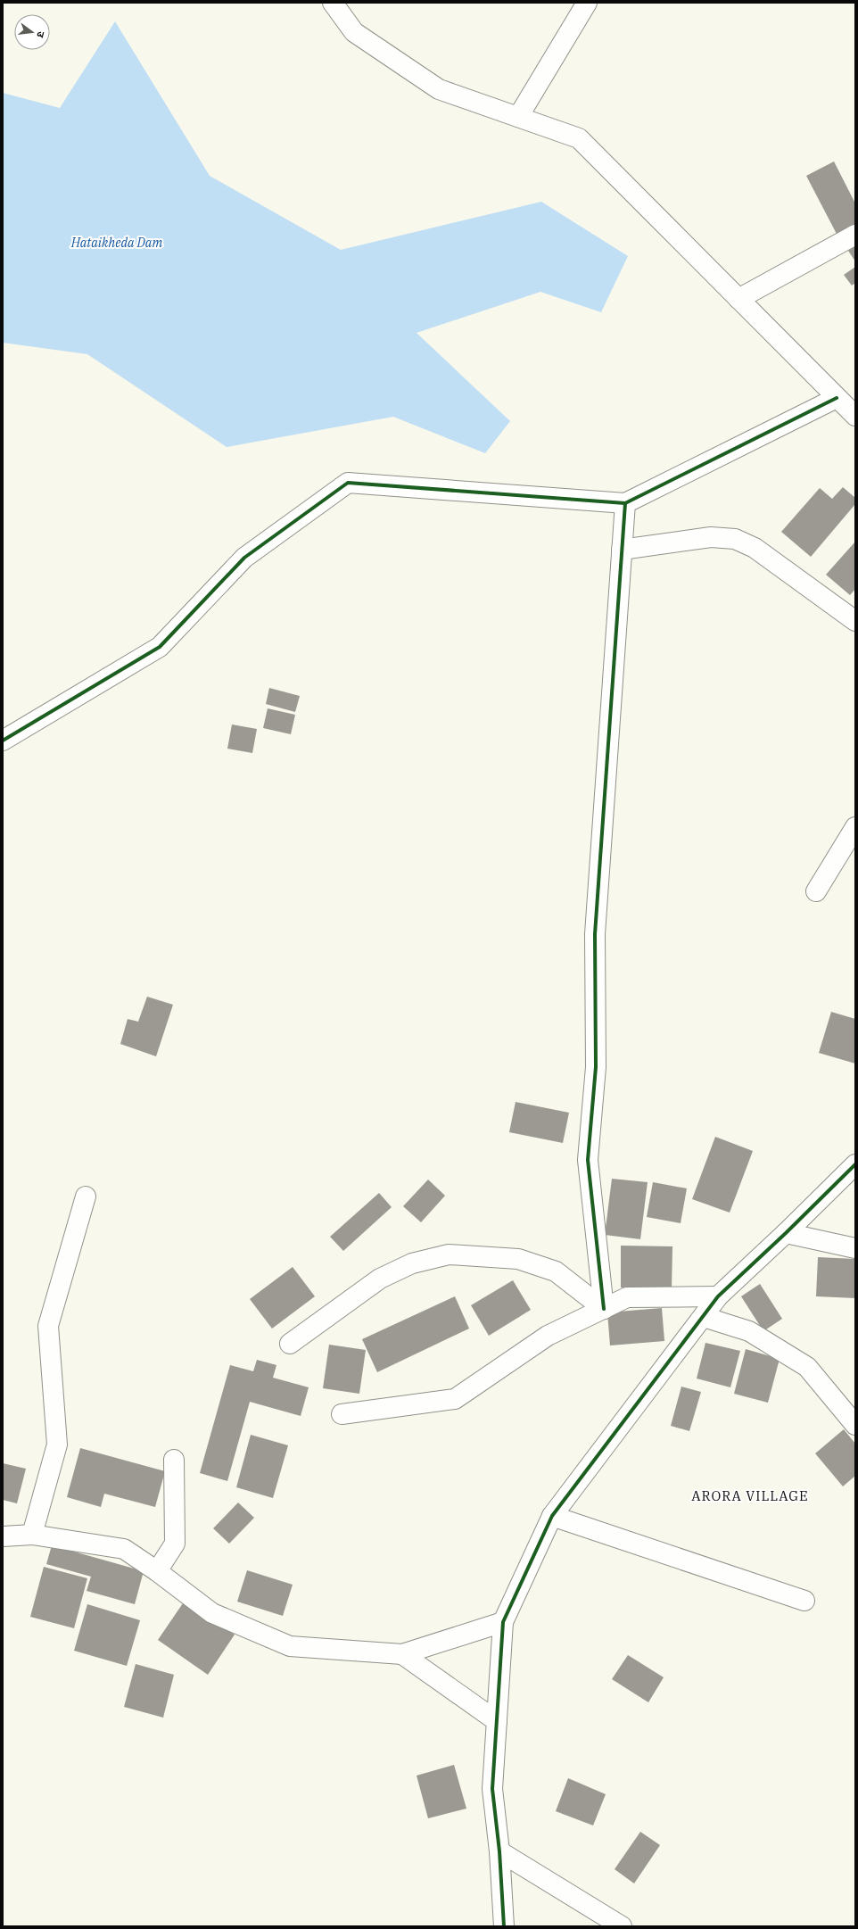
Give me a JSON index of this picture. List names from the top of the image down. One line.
{"districts":["ARORA VILLAGE"],"water":["Hataikheda Dam"],"north":"right"}
